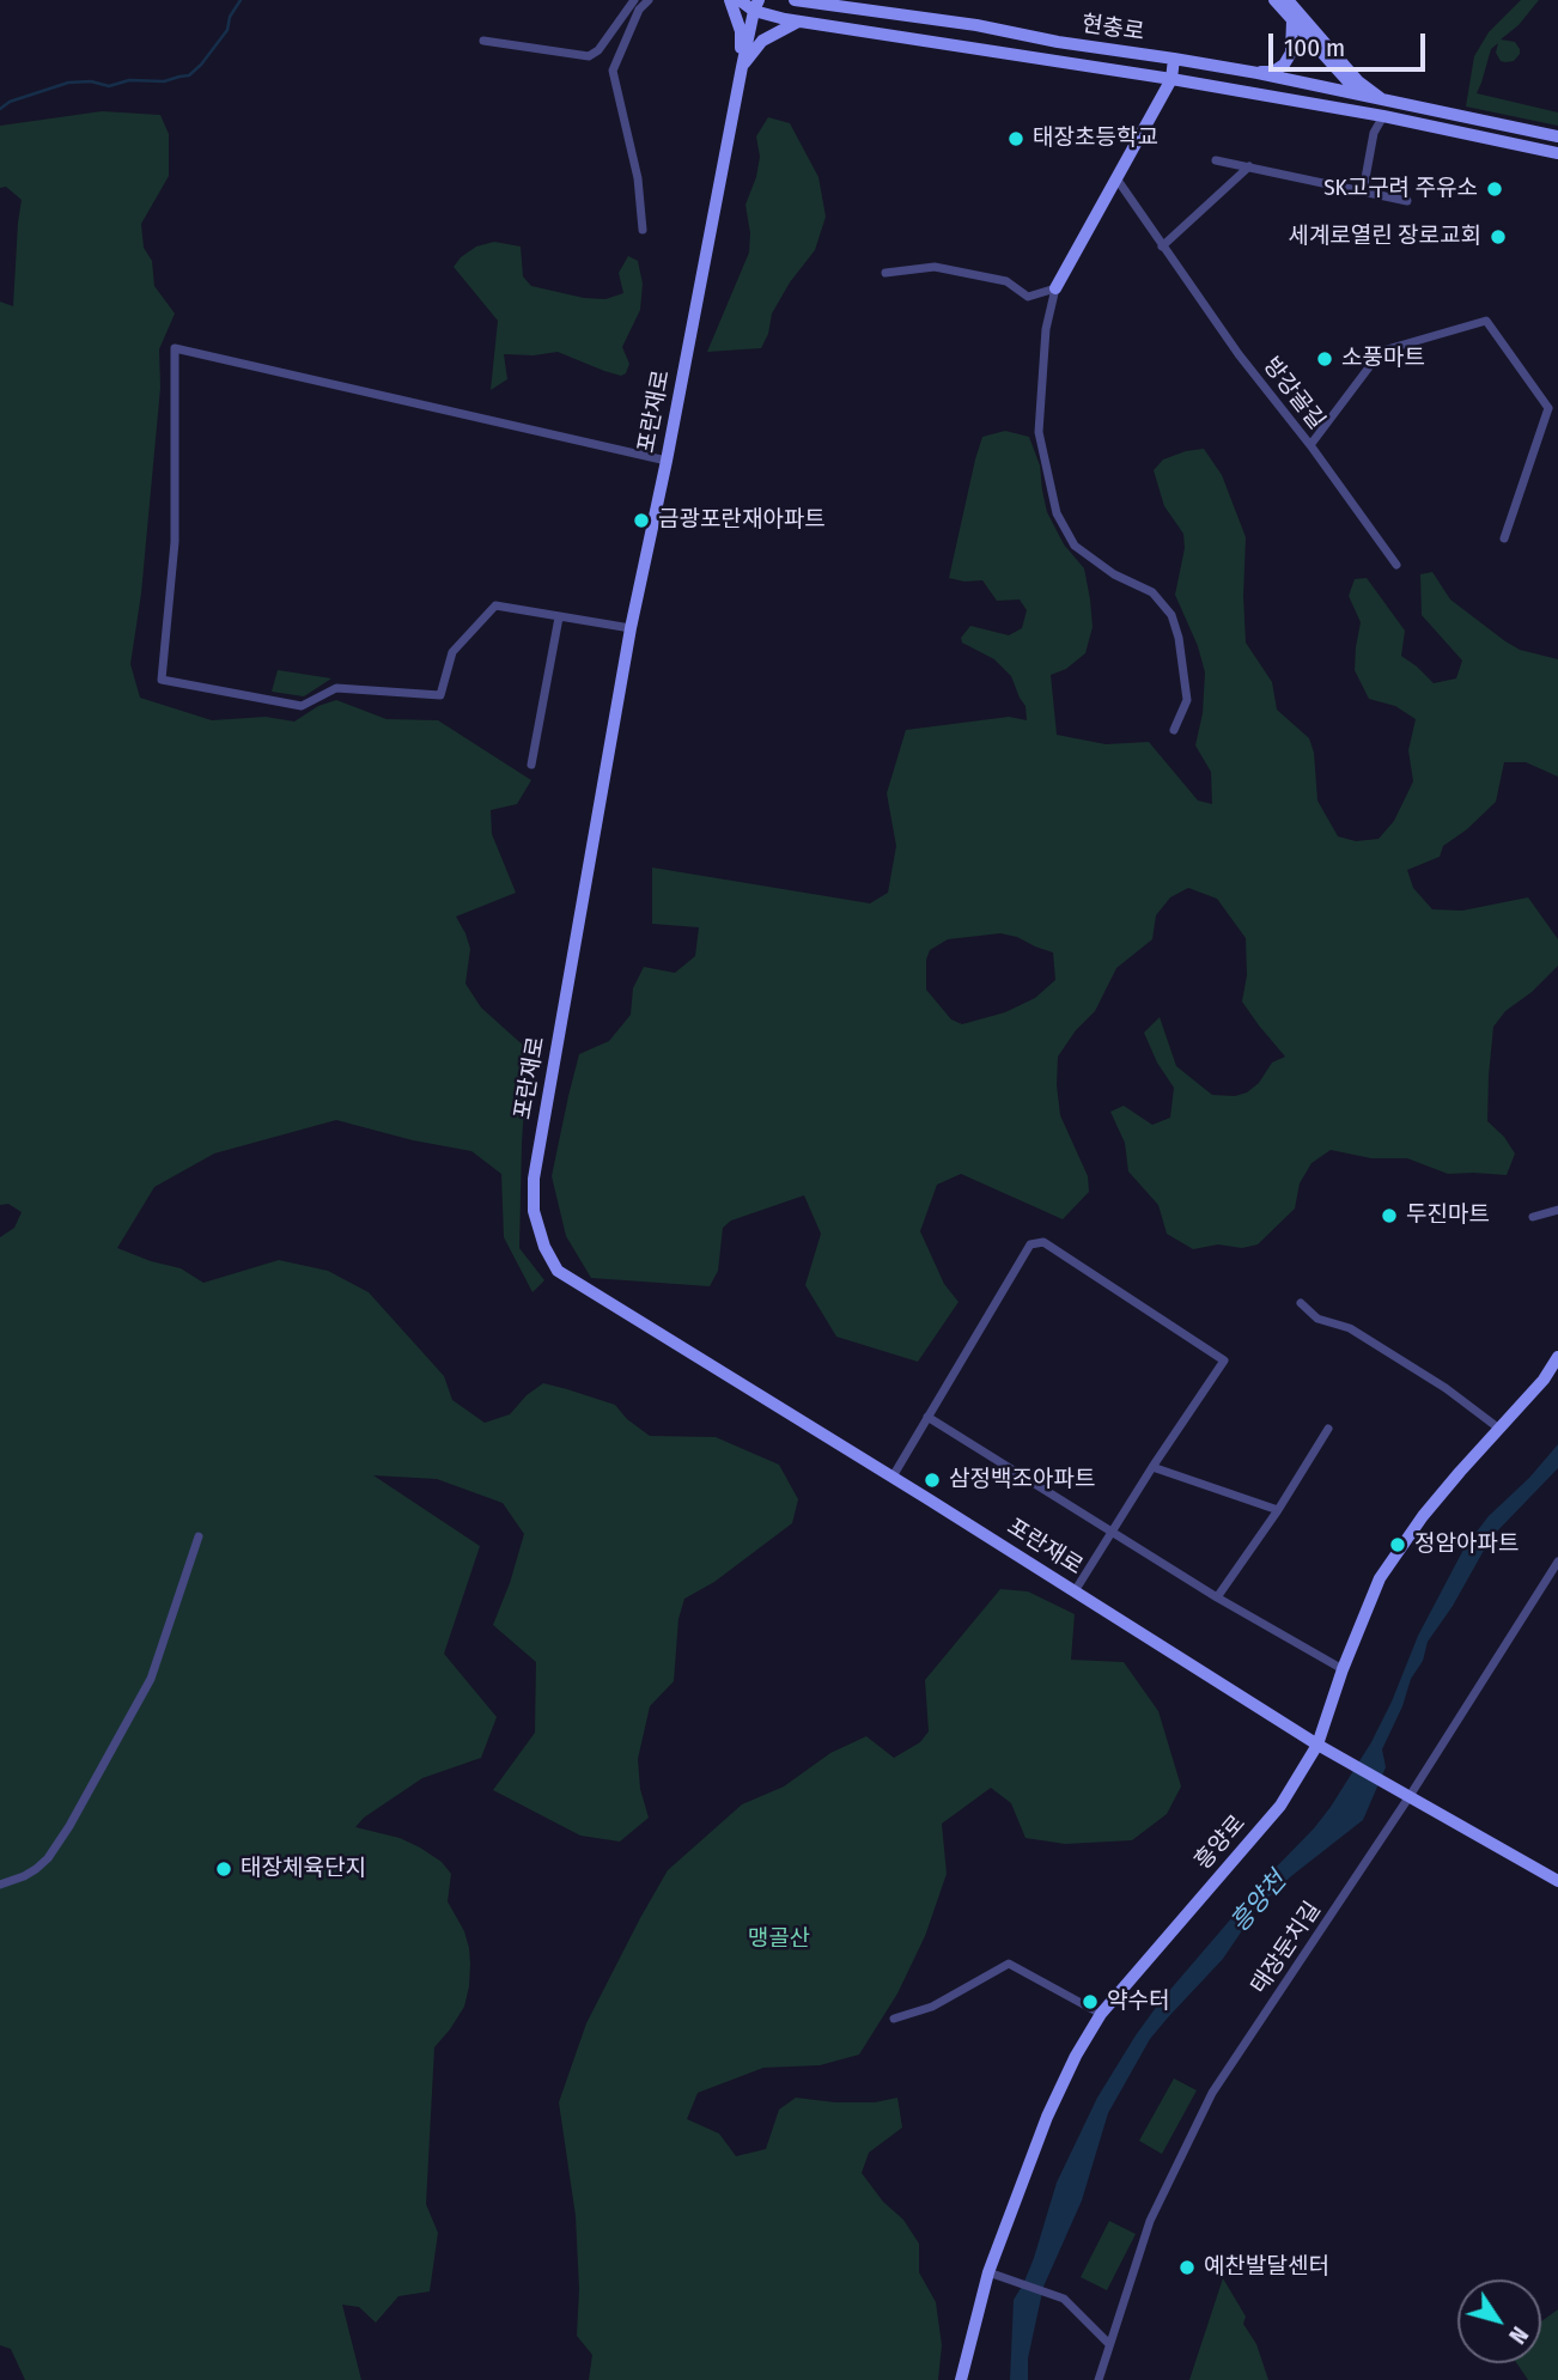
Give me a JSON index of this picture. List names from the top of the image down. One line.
{"streets":{"street":["현충로","방강골길","포란재로","흥양로","태장둔치길"]},"crossings":[["현충로","포란재로"],["포란재로","흥양로"],["포란재로","태장둔치길"]],"water":["흥양천"],"parks":["맹골산"],"places":["태장초등학교","SK고구려 주유소","세계로열린 장로교회","소풍마트","금광포란재아파트","두진마트","삼정백조아파트","정암아파트","태장체육단지","약수터","예찬발달센터"],"scale_bar":"100 m","north":"bottom right"}
